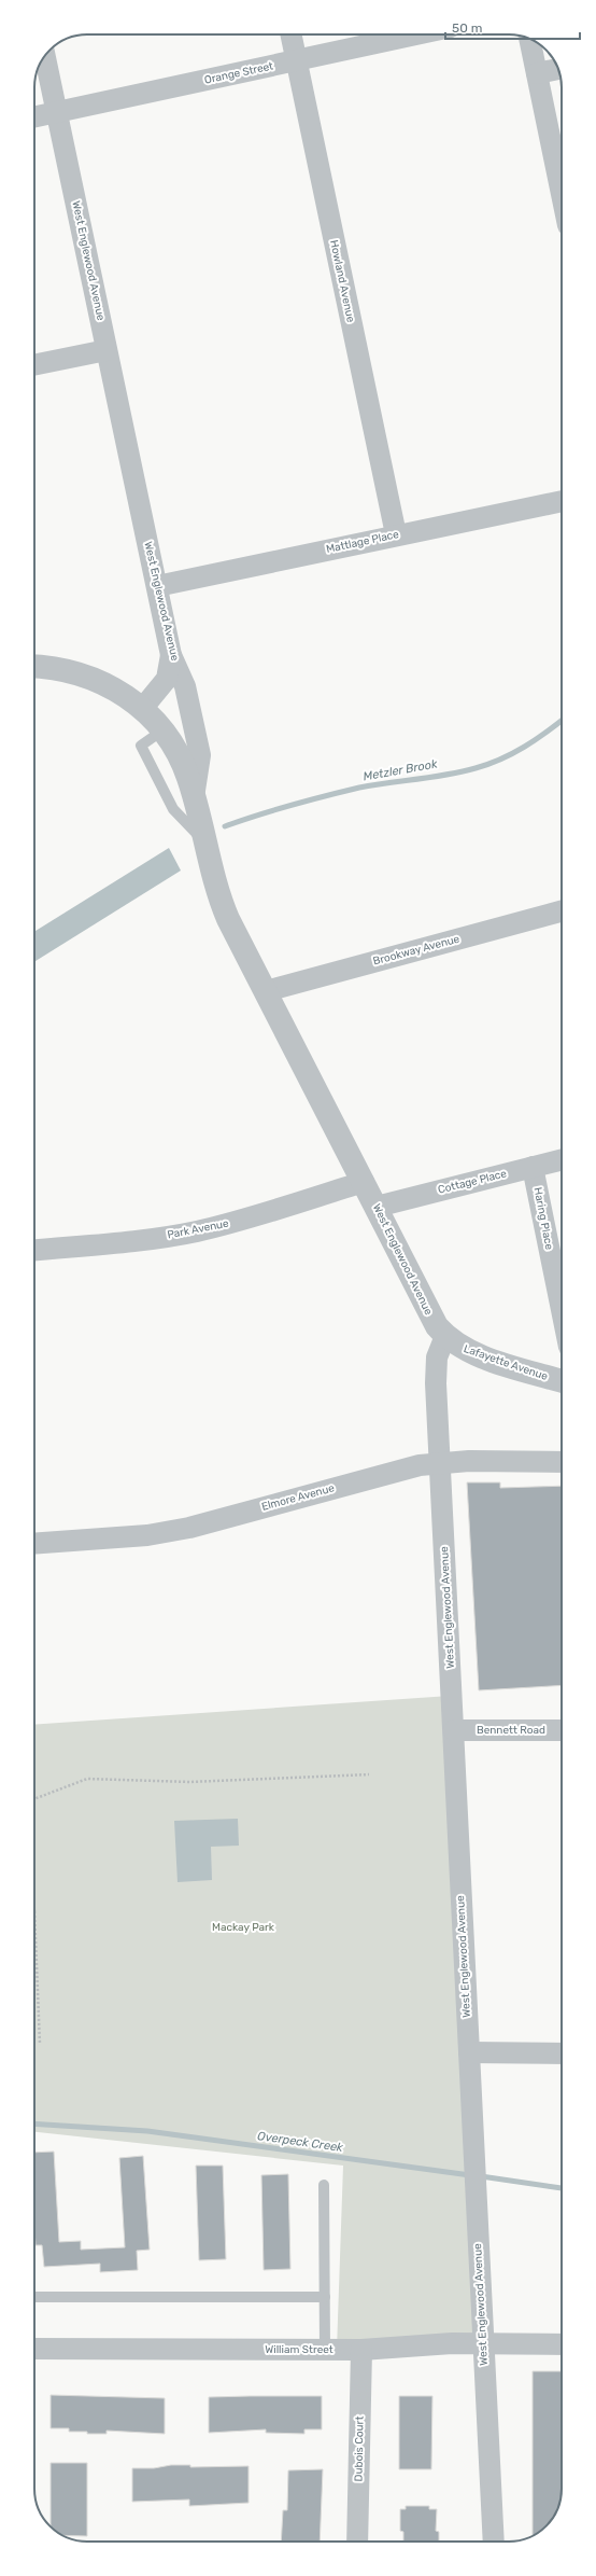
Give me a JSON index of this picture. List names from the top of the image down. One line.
{"streets":{"street":["Orange Street","West Englewood Avenue","Howland Avenue","Mattlage Place","Brookway Avenue","Cottage Place","Haring Place","Park Avenue","Lafayette Avenue","Elmore Avenue","Bennett Road","William Street","Dubois Court"]},"crossings":[["Orange Street","West Englewood Avenue"],["Orange Street","Howland Avenue"],["West Englewood Avenue","Mattlage Place"],["West Englewood Avenue","Brookway Avenue"],["West Englewood Avenue","Cottage Place"],["West Englewood Avenue","Park Avenue"],["West Englewood Avenue","Lafayette Avenue"],["West Englewood Avenue","Elmore Avenue"],["West Englewood Avenue","Bennett Road"],["West Englewood Avenue","William Street"],["Howland Avenue","Mattlage Place"],["Cottage Place","Haring Place"],["William Street","Dubois Court"]],"water":["Metzler Brook","Overpeck Creek"],"parks":["Mackay Park"],"scale_bar":"50 m"}
